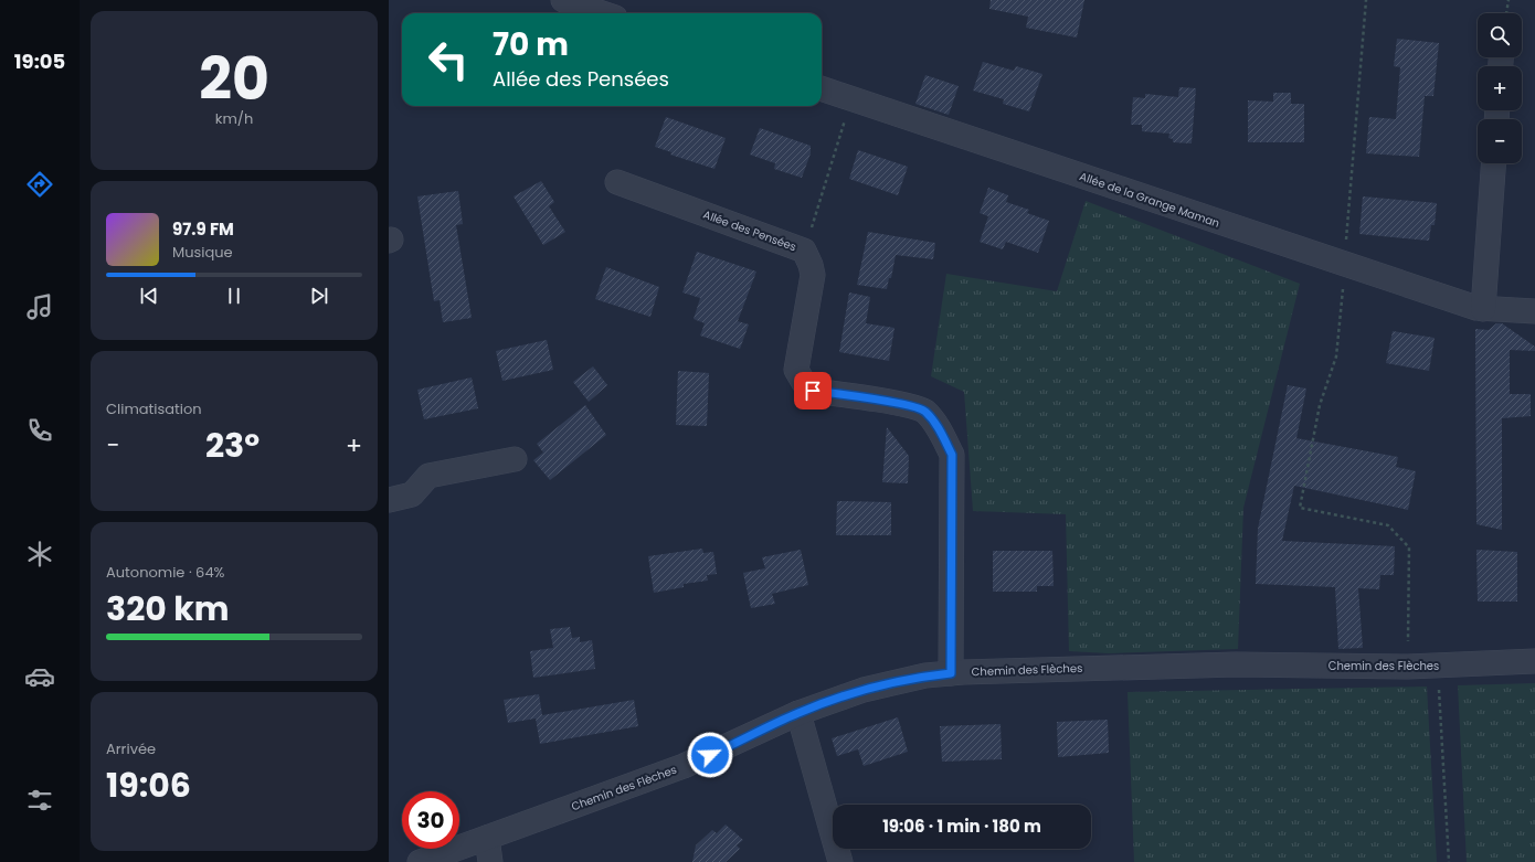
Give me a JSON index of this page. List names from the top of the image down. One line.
{"streets":{"street":["Allée de la Grange Maman","Allée des Pensées","Chemin des Flèches"]},"crossings":[["Allée des Pensées","Chemin des Flèches"]],"page":{"tabs":"19:05","tile":[["20","km/h"],"Climatisation",["Autonomie · 64%","320 km"],["Arrivée","19:06"]],"map_buttons":["+","−"],"turn":["70 m","Allée des Pensées"],"song":["97.9 FM","Musique"],"heat":["−","23°","+"],"limit":"30","trip":"19:06 · 1 min · 180 m"}}
